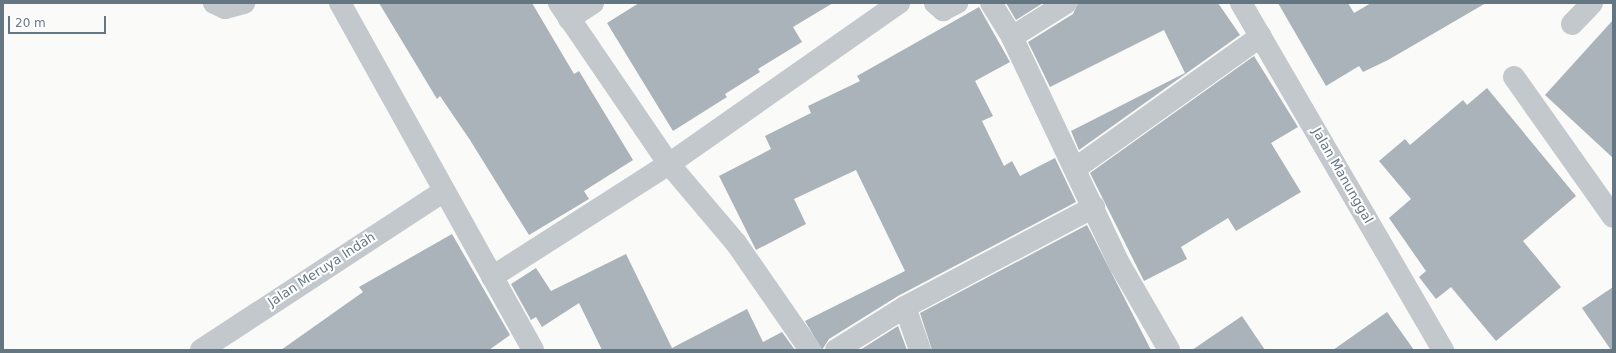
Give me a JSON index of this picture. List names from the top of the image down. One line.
{"streets":{"street":["Jalan Manunggal","Jalan Meruya Indah"]},"scale_bar":"20 m"}
